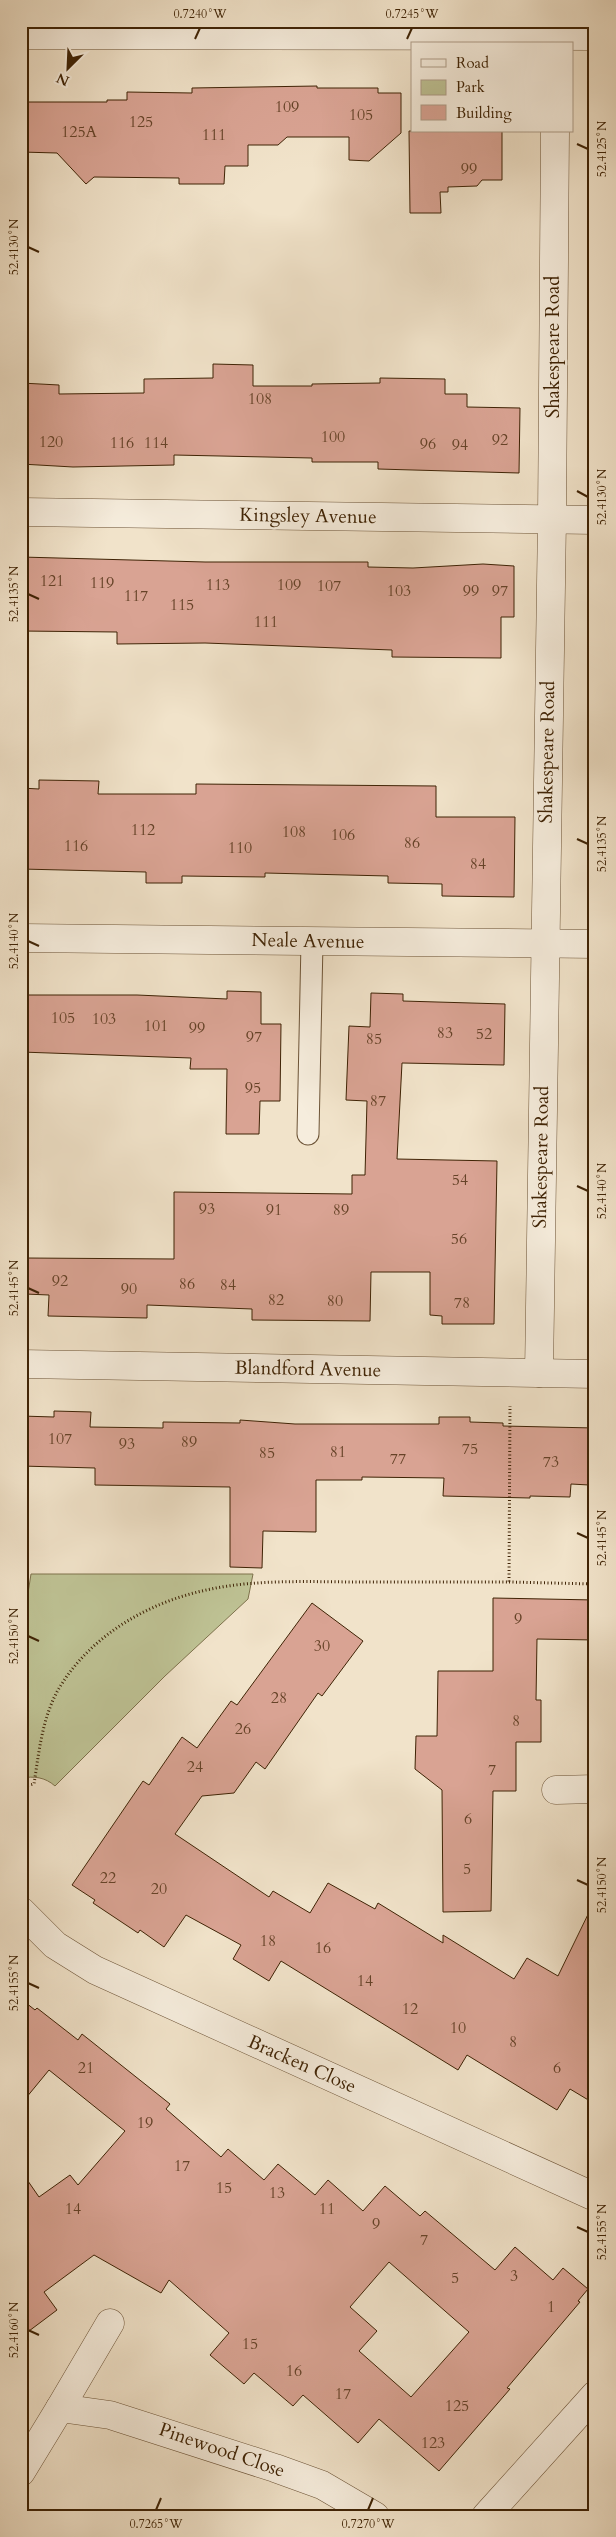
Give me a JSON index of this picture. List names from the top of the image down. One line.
{"streets":{"street":["Shakespeare Road","Kingsley Avenue","Neale Avenue","Blandford Avenue","Bracken Close","Pinewood Close"]},"crossings":[["Shakespeare Road","Kingsley Avenue"],["Shakespeare Road","Neale Avenue"],["Shakespeare Road","Blandford Avenue"]],"house_numbers":["109","105","125","125A","111","99","108","100","92","120","116","114","96","94","121","119","113","109","107","103","99","97","117","115","111","112","108","106","86","116","110","84","105","103","101","99","83","52","97","85","95","87","54","93","91","89","56","92","86","84","90","82","80","78","107","89","93","75","81","85","77","73","9","30","28","8","26","24","7","6","5","22","20","18","16","14","12","10","8","21","6","19","17","15","13","14","11","9","7","3","5","1","15","16","17","125","123"],"legend":["Road","Park","Building"],"north":"bottom left","coordinates":["0.7240°W","0.7245°W","52.4125°N","52.4130°N","52.4135°N","52.4140°N","52.4145°N","52.4150°N","52.4155°N","52.4160°N","0.7265°W","0.7270°W"]}
